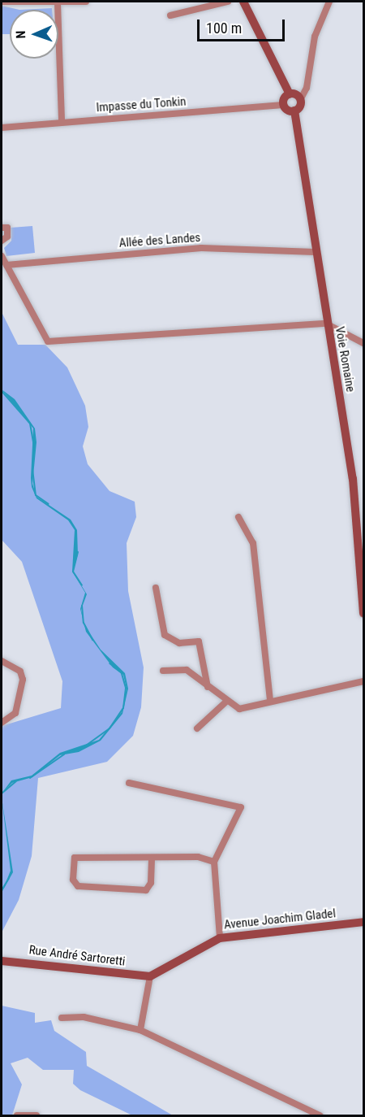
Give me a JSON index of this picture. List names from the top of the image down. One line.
{"streets":{"street":["Impasse du Tonkin","Allée des Landes","Voie Romaine","Avenue Joachim Gladel","Rue André Sartoretti"]},"crossings":[["Allée des Landes","Voie Romaine"],["Avenue Joachim Gladel","Rue André Sartoretti"]],"scale_bar":"100 m","north":"left"}
